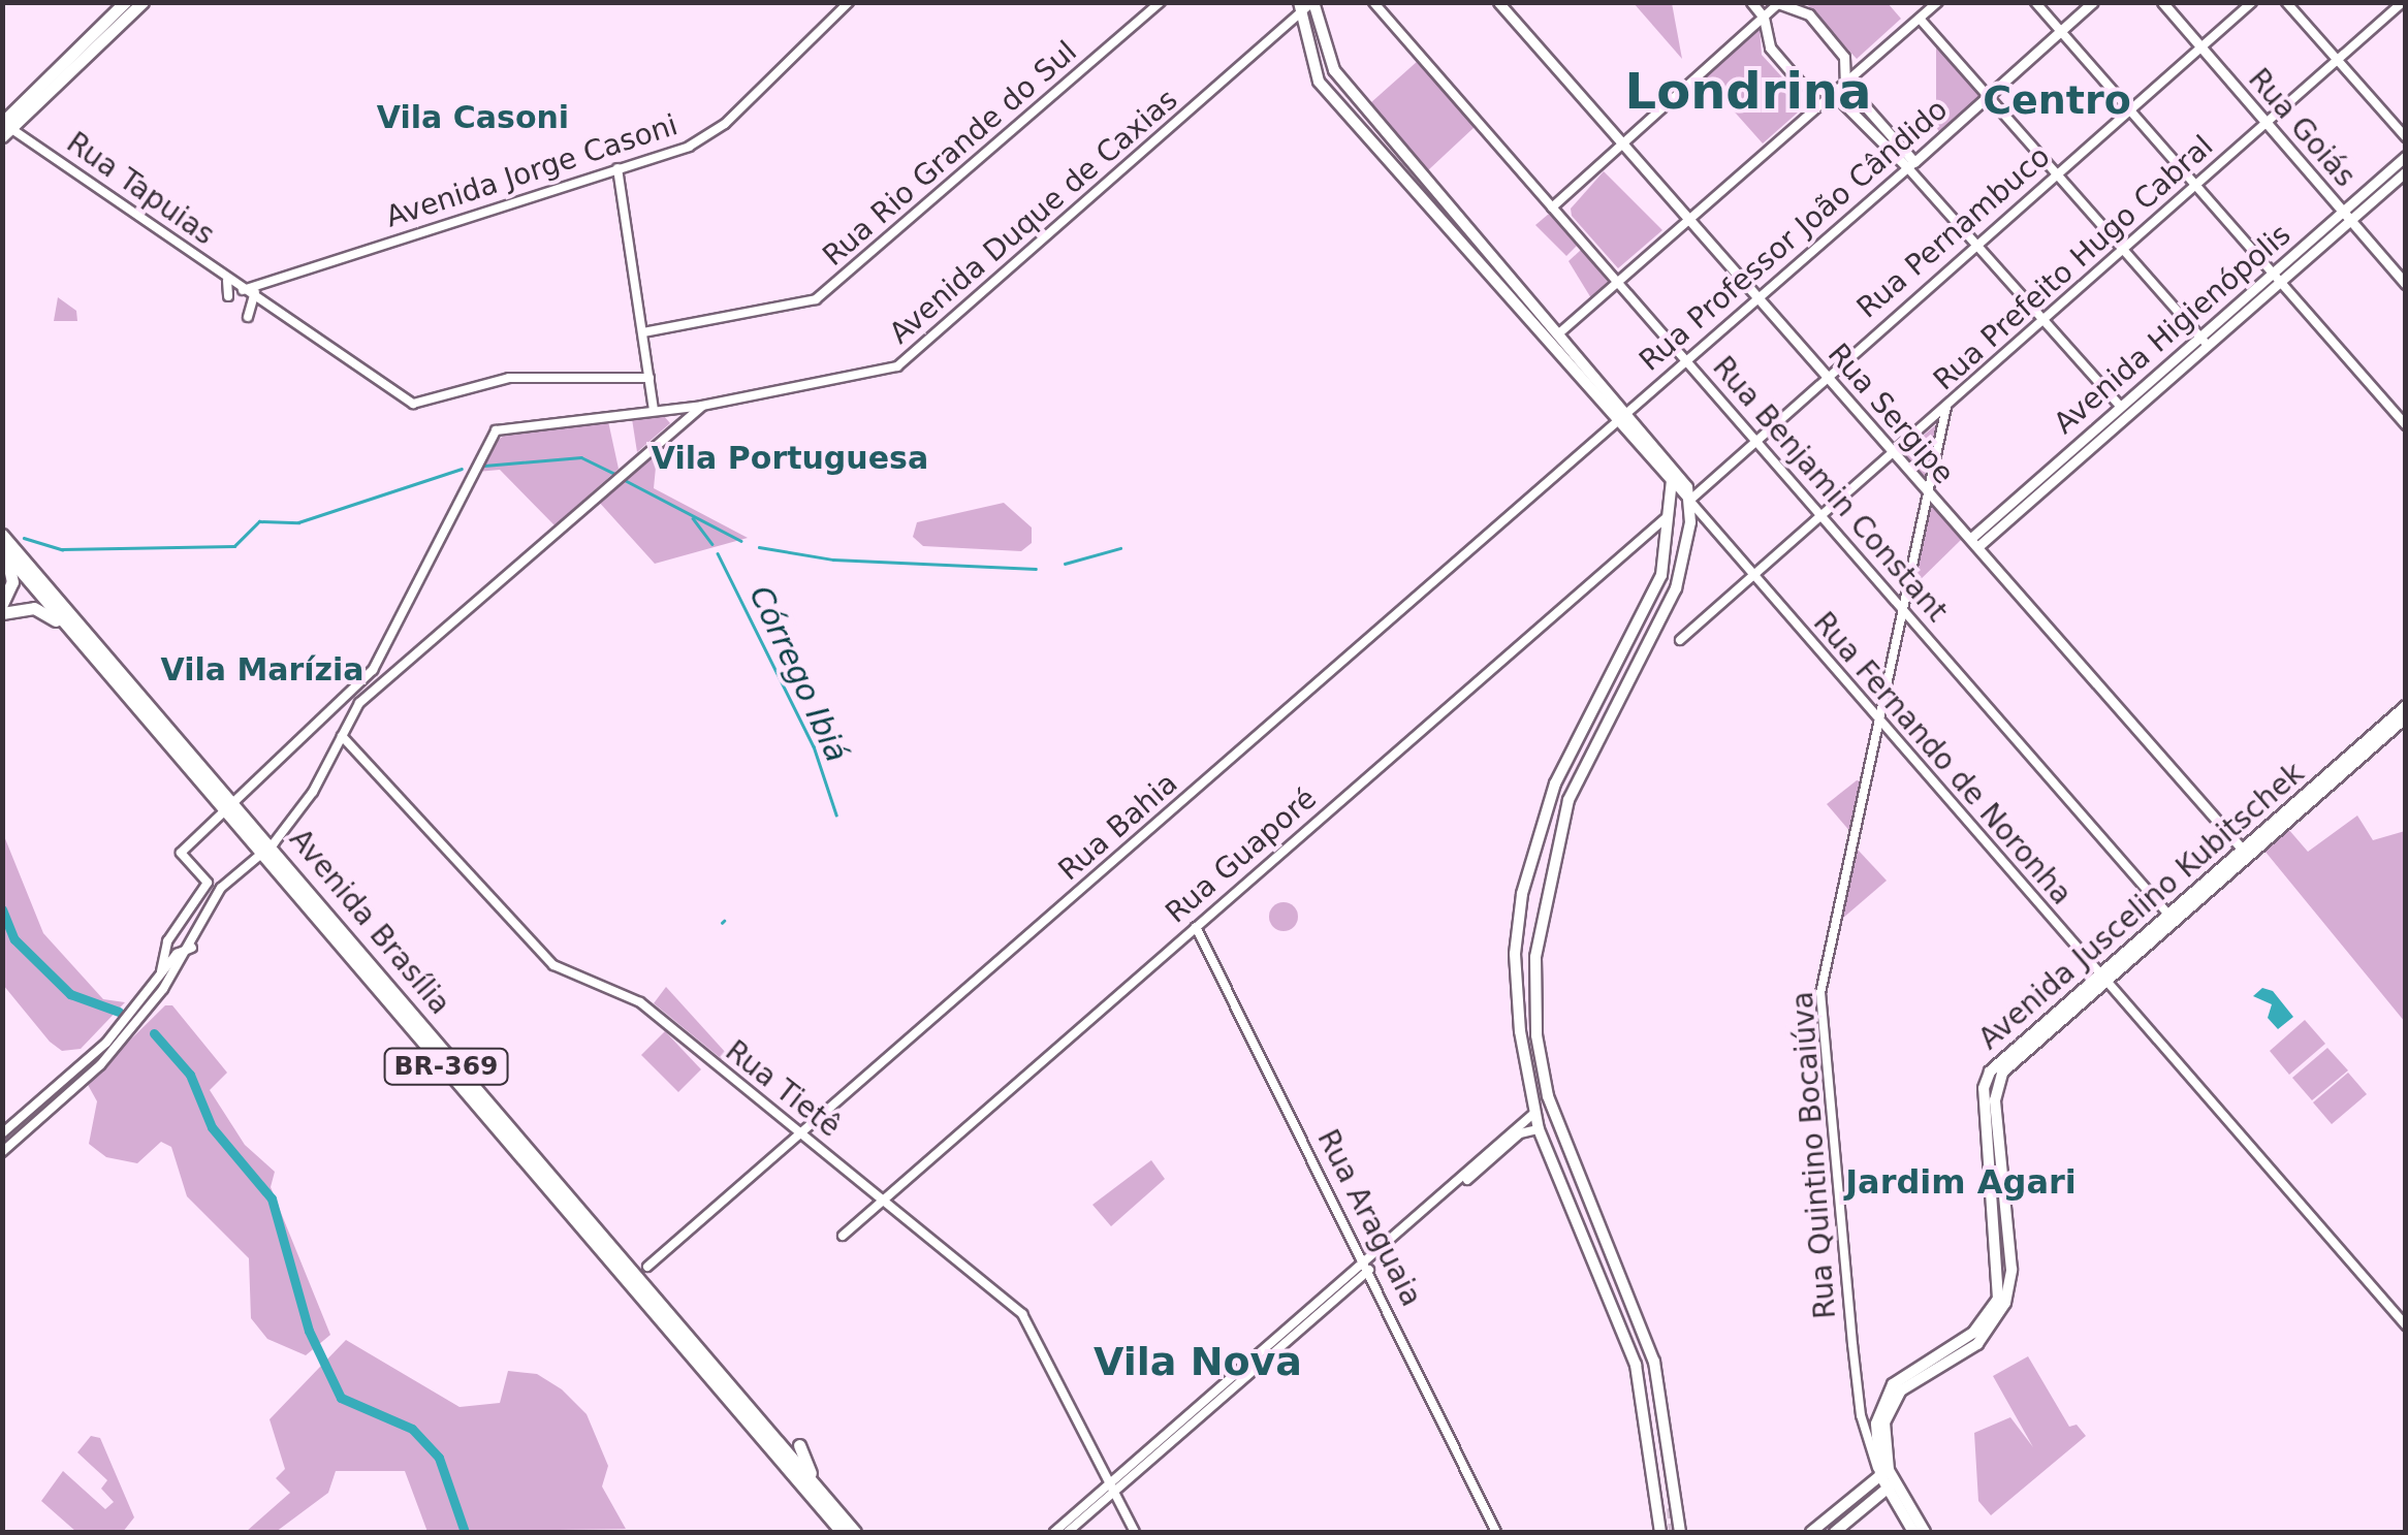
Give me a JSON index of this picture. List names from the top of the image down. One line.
{"streets":{"highway":["Avenida Brasília","BR-369"],"main road":["Rua Goiás","Rua Professor João Cândido","Avenida Higienópolis","Rua Sergipe","Avenida Juscelino Kubitschek"],"street":["Rua Rio Grande do Sul","Avenida Jorge Casoni","Rua Tapuias","Avenida Duque de Caxias","Rua Pernambuco","Rua Prefeito Hugo Cabral","Rua Benjamin Constant","Rua Fernando de Noronha","Rua Bahia","Rua Guaporé","Rua Tietê","Rua Quintino Bocaiúva","Rua Araguaia"]},"crossings":[["Rua Goiás","Rua Pernambuco"],["Rua Goiás","Rua Prefeito Hugo Cabral"],["Rua Goiás","Avenida Higienópolis"],["Avenida Jorge Casoni","Rua Tapuias"],["Avenida Duque de Caxias","Avenida Brasília"],["Avenida Duque de Caxias","Rua Tietê"],["Rua Pernambuco","Rua Sergipe"],["Rua Pernambuco","Rua Benjamin Constant"],["Rua Pernambuco","Rua Fernando de Noronha"],["Rua Professor João Cândido","Rua Sergipe"],["Rua Professor João Cândido","Rua Benjamin Constant"],["Rua Professor João Cândido","Rua Bahia"],["Rua Prefeito Hugo Cabral","Rua Sergipe"],["Rua Prefeito Hugo Cabral","Rua Benjamin Constant"],["Rua Prefeito Hugo Cabral","Rua Fernando de Noronha"],["Rua Prefeito Hugo Cabral","Rua Quintino Bocaiúva"],["Avenida Higienópolis","Rua Sergipe"],["Rua Sergipe","Avenida Juscelino Kubitschek"],["Rua Sergipe","Rua Quintino Bocaiúva"],["Rua Benjamin Constant","Avenida Juscelino Kubitschek"],["Rua Benjamin Constant","Rua Quintino Bocaiúva"],["Rua Fernando de Noronha","Avenida Juscelino Kubitschek"],["Rua Fernando de Noronha","Rua Quintino Bocaiúva"],["Rua Bahia","Rua Tietê"],["Rua Guaporé","Rua Tietê"],["Rua Guaporé","Rua Araguaia"],["Avenida Juscelino Kubitschek","Rua Quintino Bocaiúva"]],"districts":["Londrina","Centro","Vila Casoni","Vila Portuguesa","Vila Marízia","Jardim Agari","Vila Nova"],"water":["Córrego Ibiá"]}
